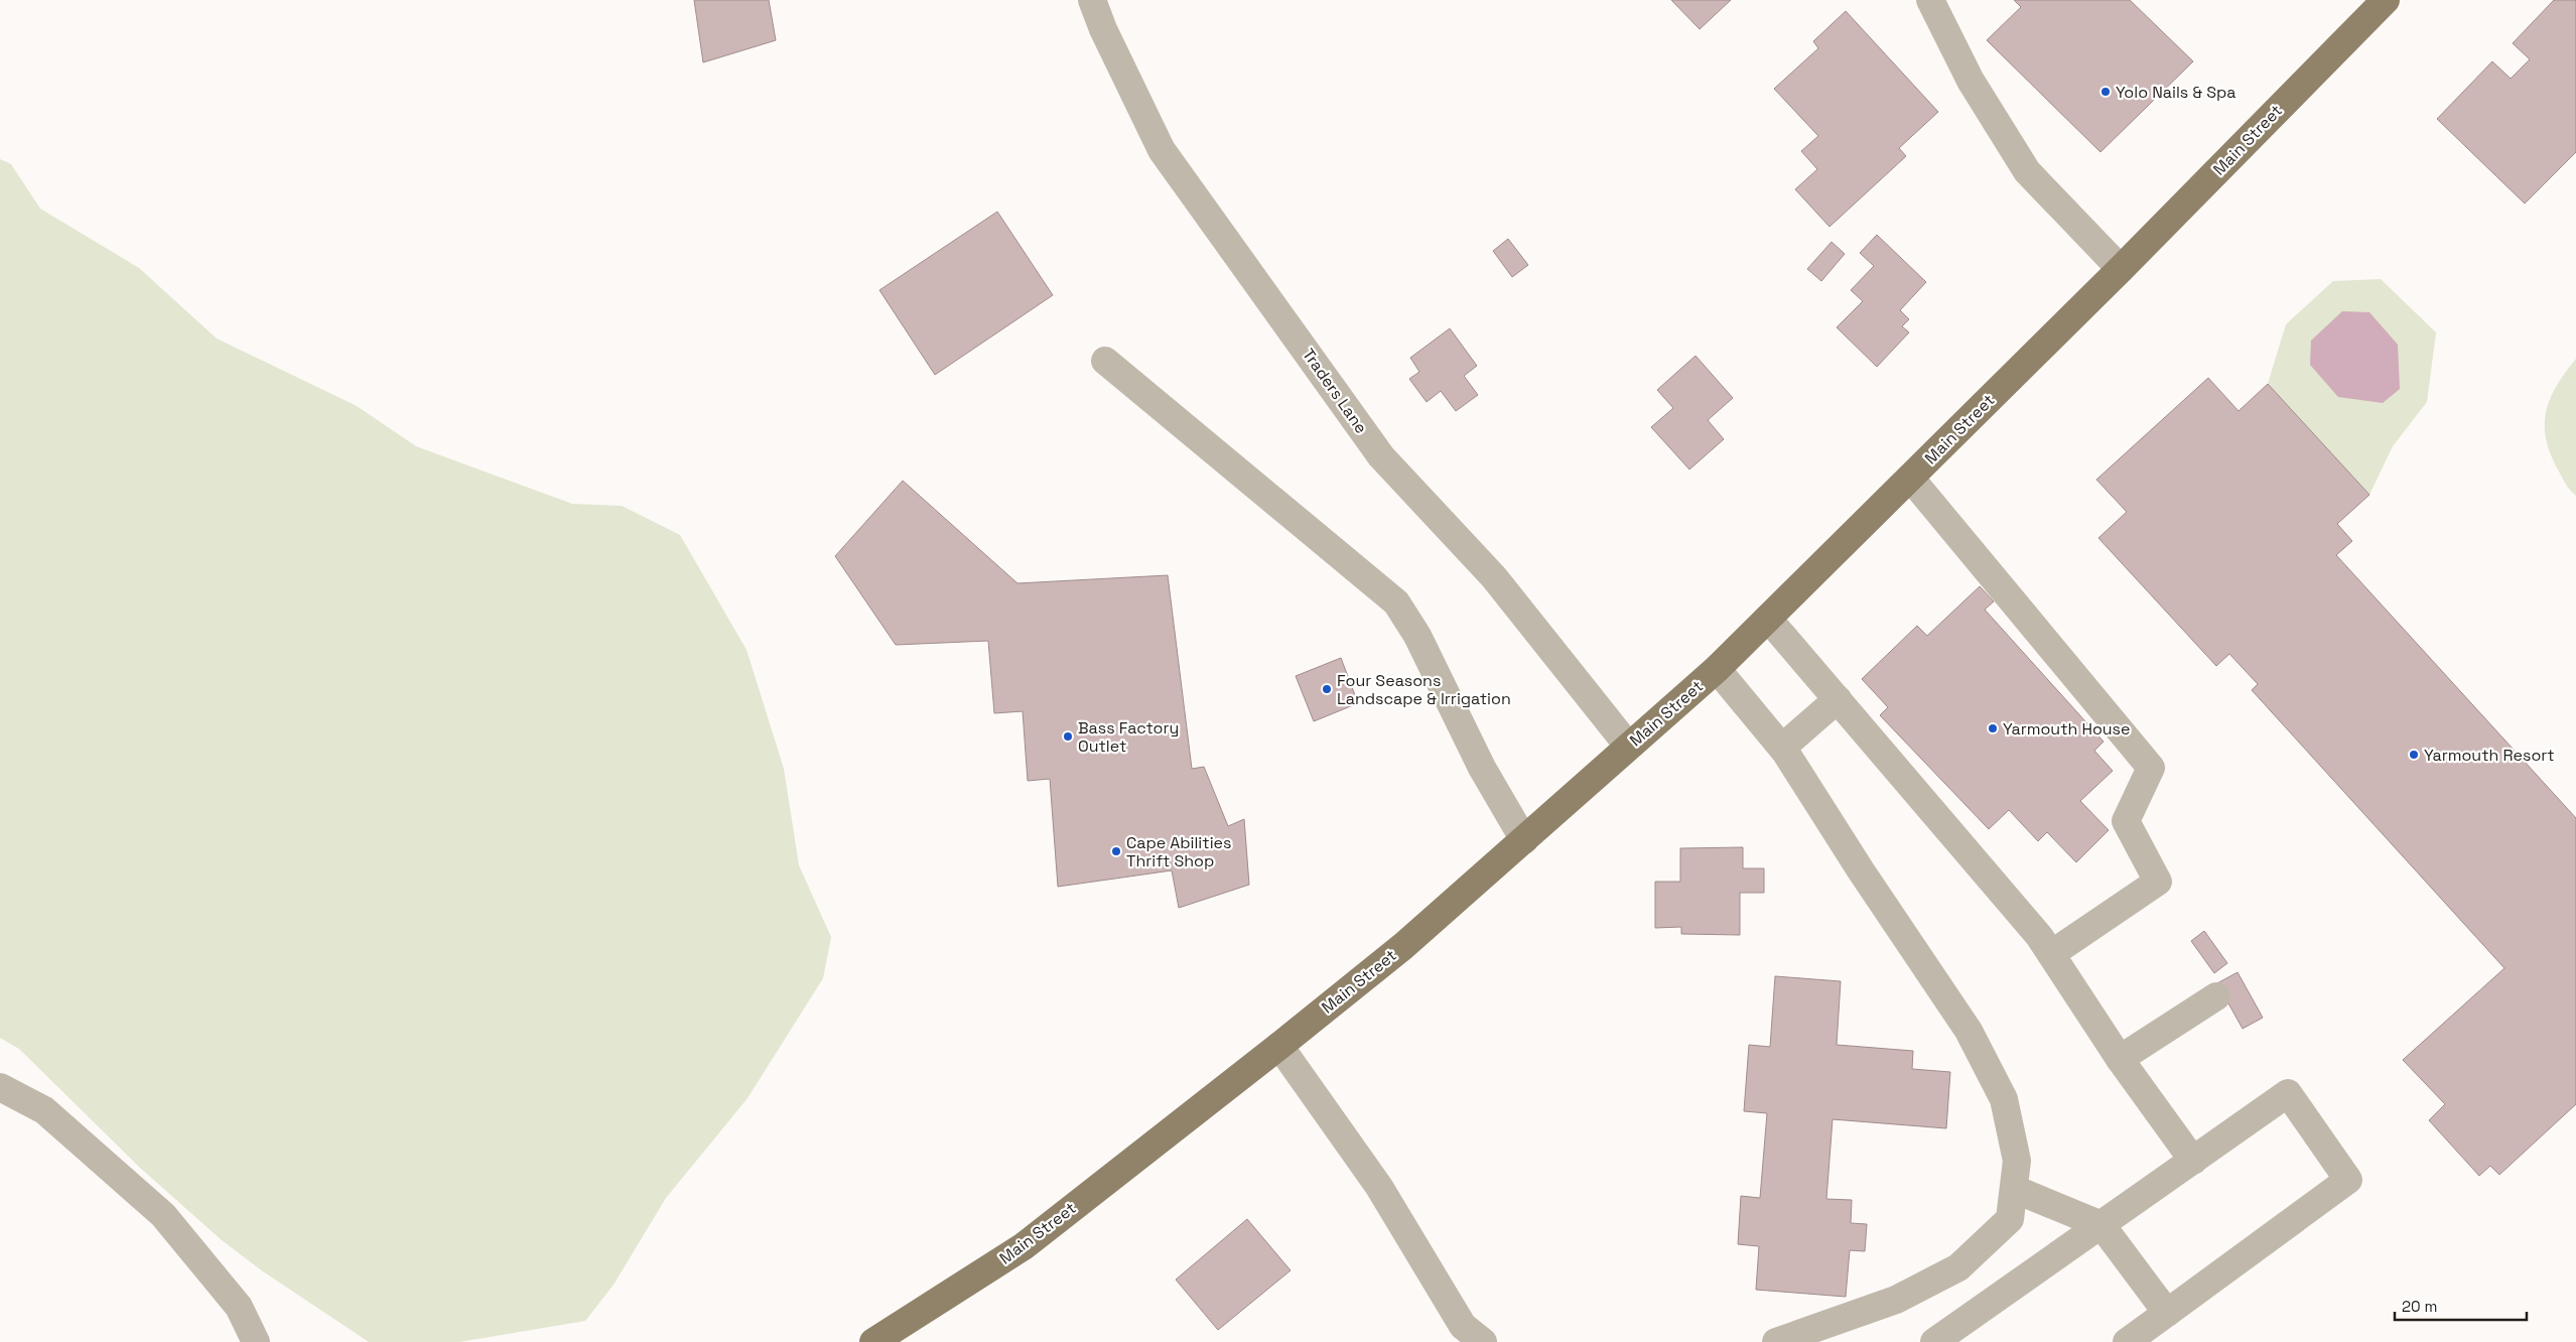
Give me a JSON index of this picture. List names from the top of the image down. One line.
{"streets":{"main road":["Main Street"],"street":["Traders Lane"]},"crossings":[["Main Street","Traders Lane"]],"places":["Yolo Nails & Spa","Four Seasons Landscape & Irrigation","Yarmouth House","Bass Factory Outlet","Yarmouth Resort","Cape Abilities Thrift Shop"],"scale_bar":"20 m"}
